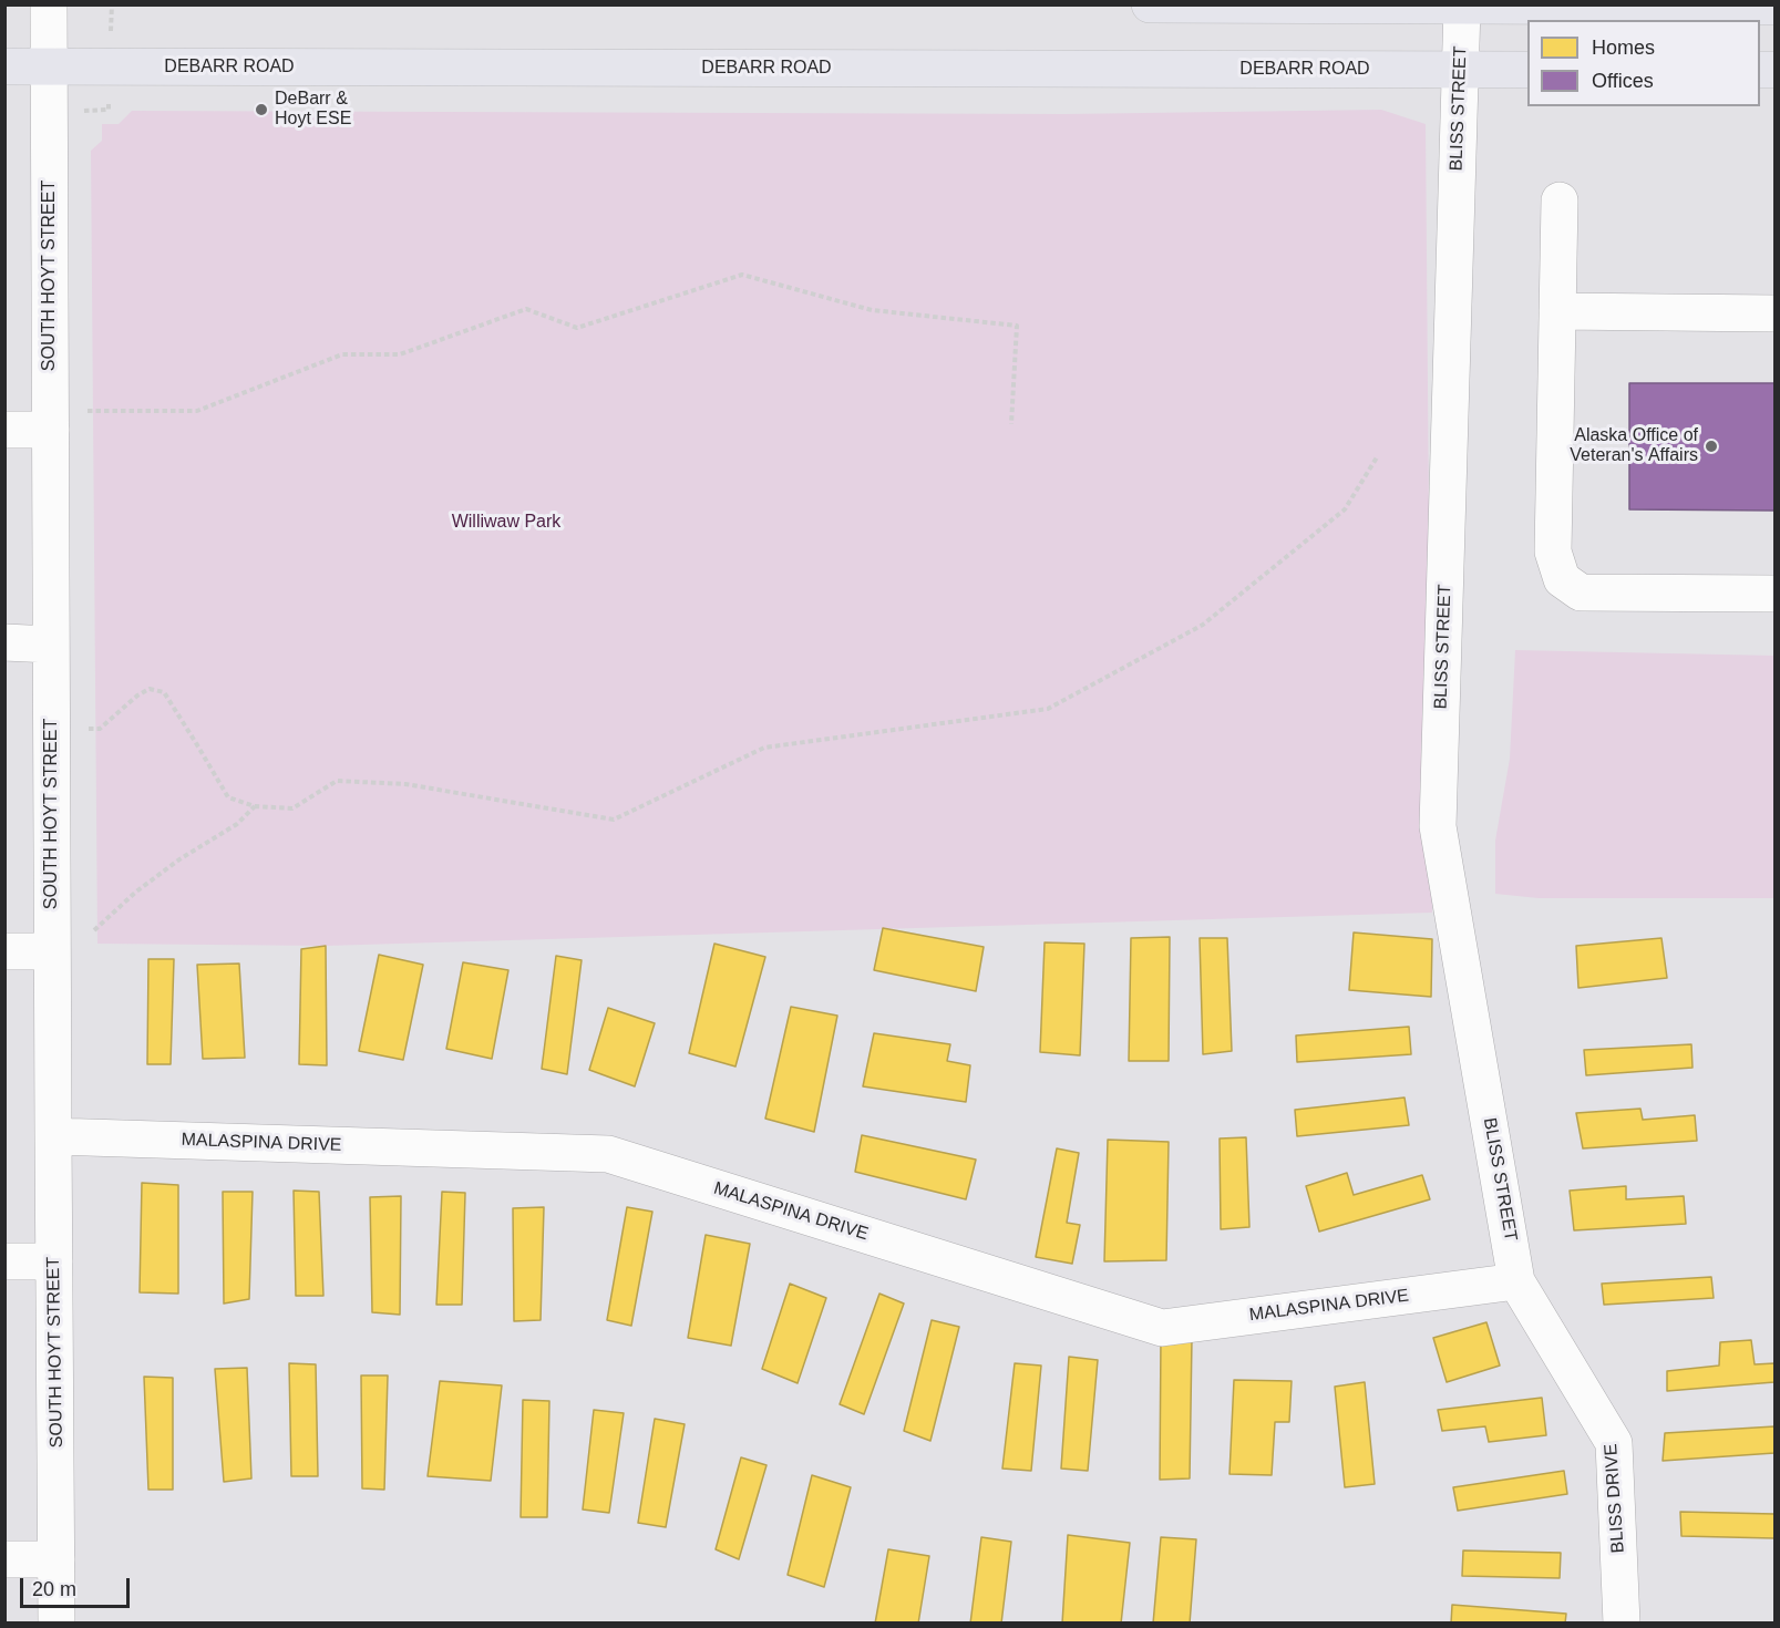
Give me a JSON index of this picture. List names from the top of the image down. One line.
{"streets":{"main road":["DEBARR ROAD"],"street":["BLISS STREET","SOUTH HOYT STREET","MALASPINA DRIVE","BLISS DRIVE"]},"crossings":[["DEBARR ROAD","BLISS STREET"],["DEBARR ROAD","SOUTH HOYT STREET"],["BLISS STREET","MALASPINA DRIVE"],["BLISS STREET","BLISS DRIVE"],["SOUTH HOYT STREET","MALASPINA DRIVE"],["MALASPINA DRIVE","BLISS DRIVE"]],"parks":["Williwaw Park"],"places":["DeBarr & Hoyt ESE","Alaska Office of Veteran's Affairs"],"legend":["Homes","Offices"],"scale_bar":"20 m"}
